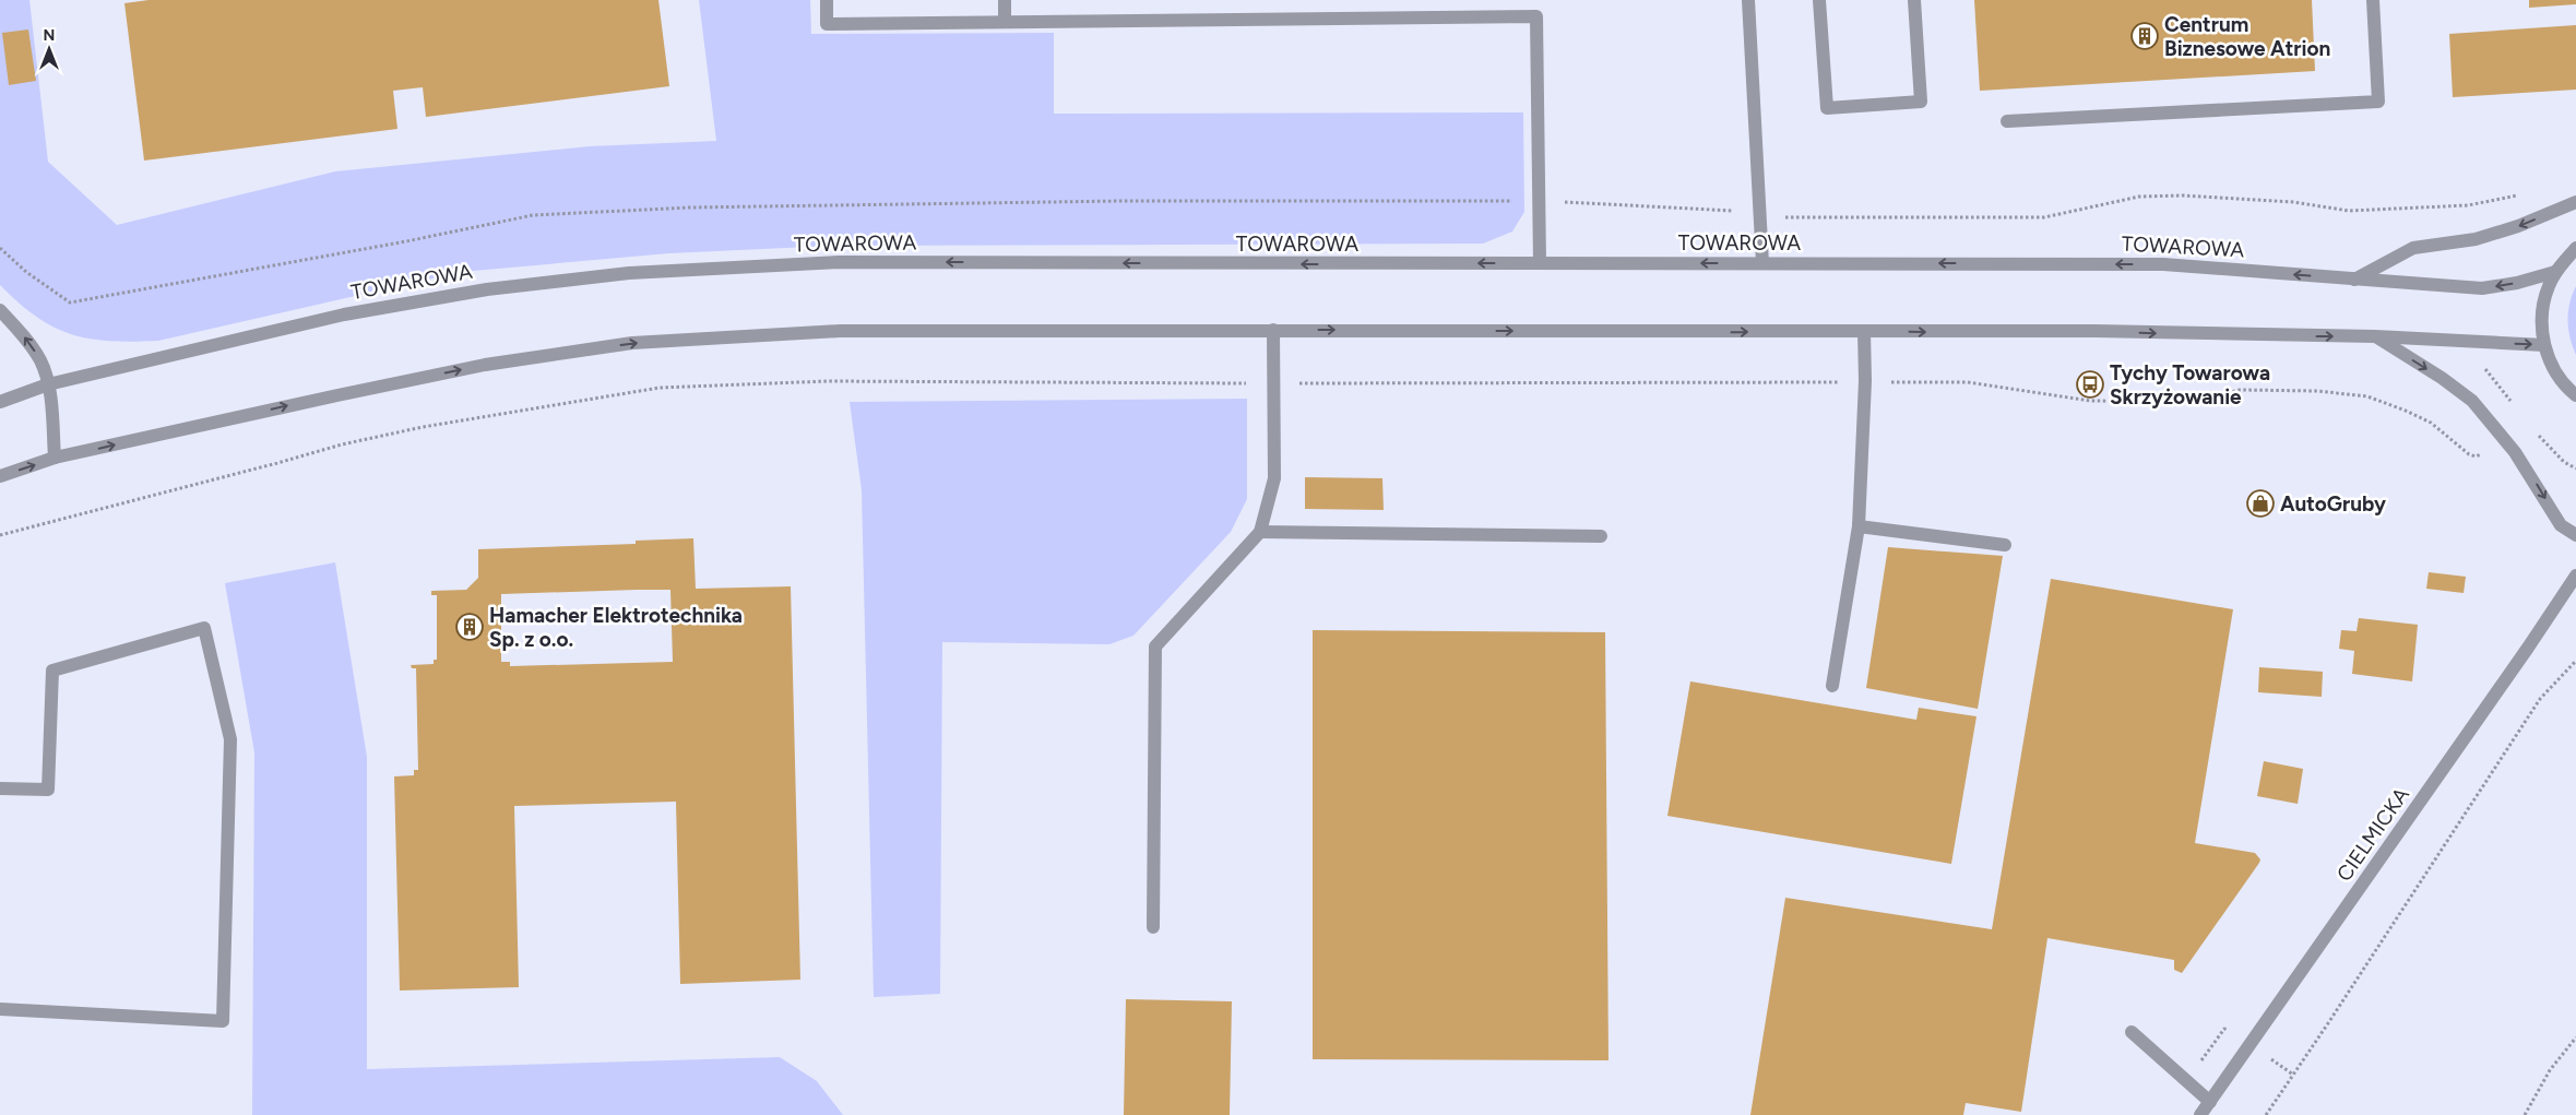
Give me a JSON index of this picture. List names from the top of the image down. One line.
{"streets":{"street":["TOWAROWA","CIELMICKA"]},"places":{"building":["Centrum Biznesowe Atrion","Hamacher Elektrotechnika Sp. z o.o."],"bus stop":["Tychy Towarowa Skrzyżowanie"],"shop":["AutoGruby"]},"north":"top"}
